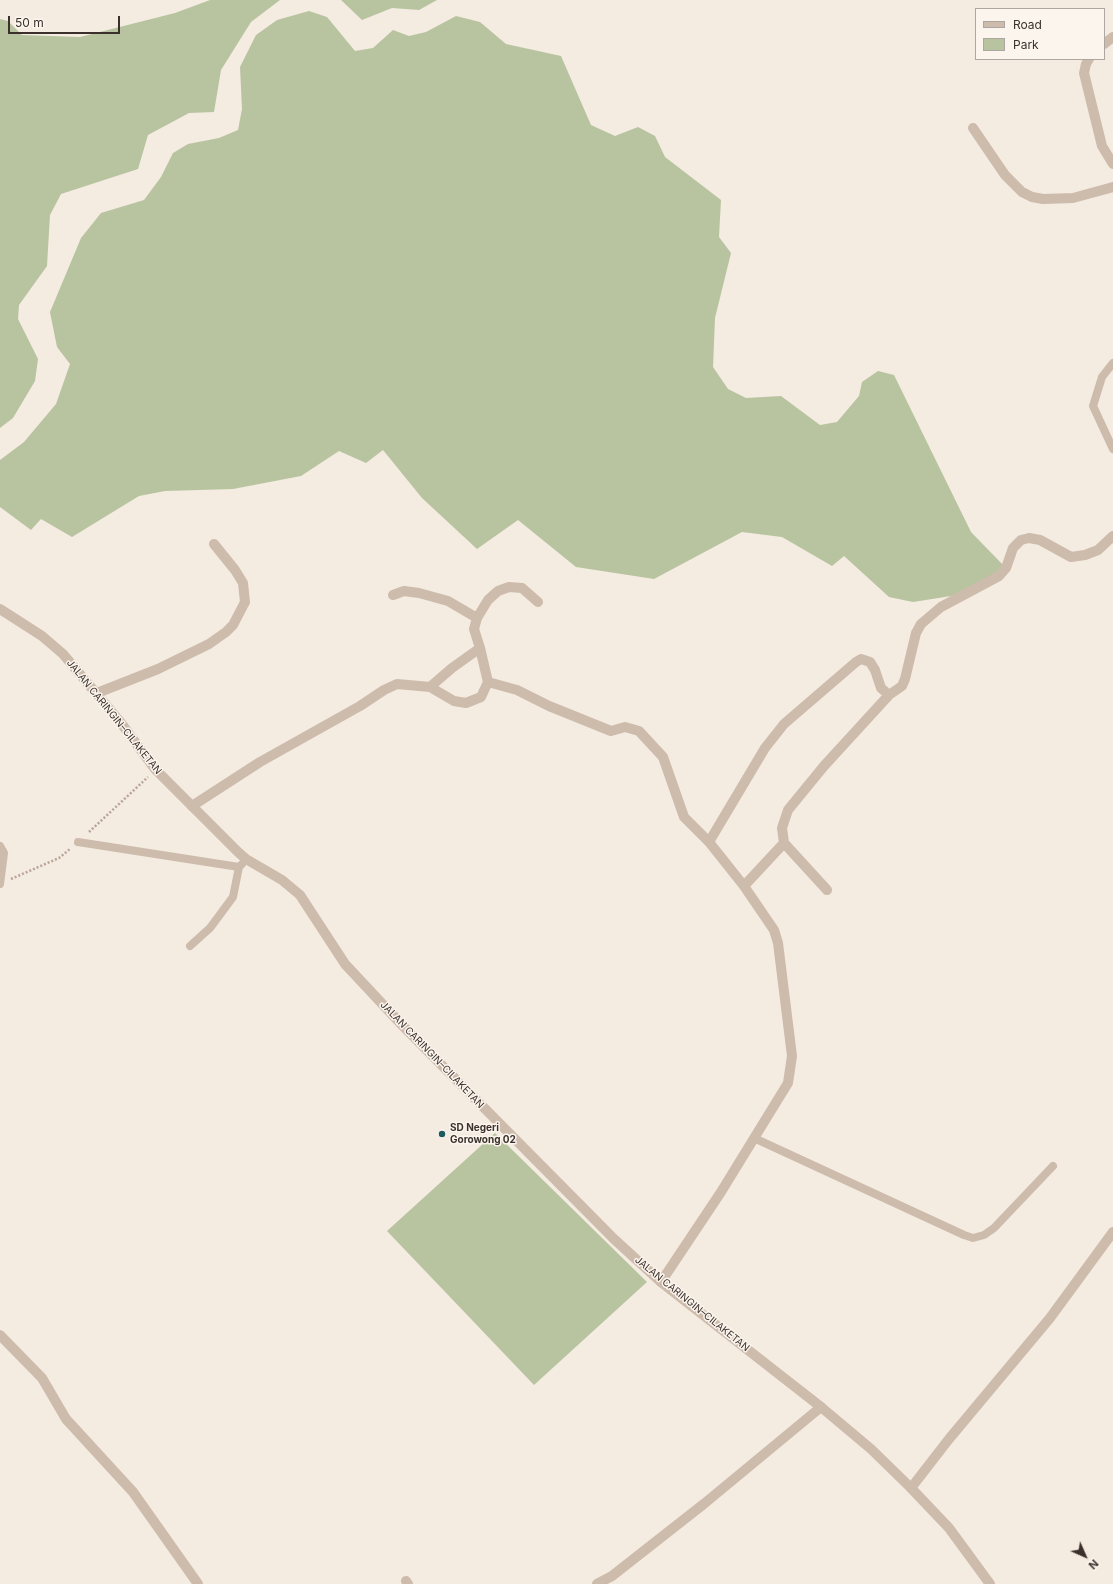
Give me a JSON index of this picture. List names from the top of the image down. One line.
{"streets":{"street":["JALAN CARINGIN–CILAKETAN"]},"places":["SD Negeri Gorowong 02"],"legend":["Road","Park"],"scale_bar":"50 m","north":"bottom right"}
